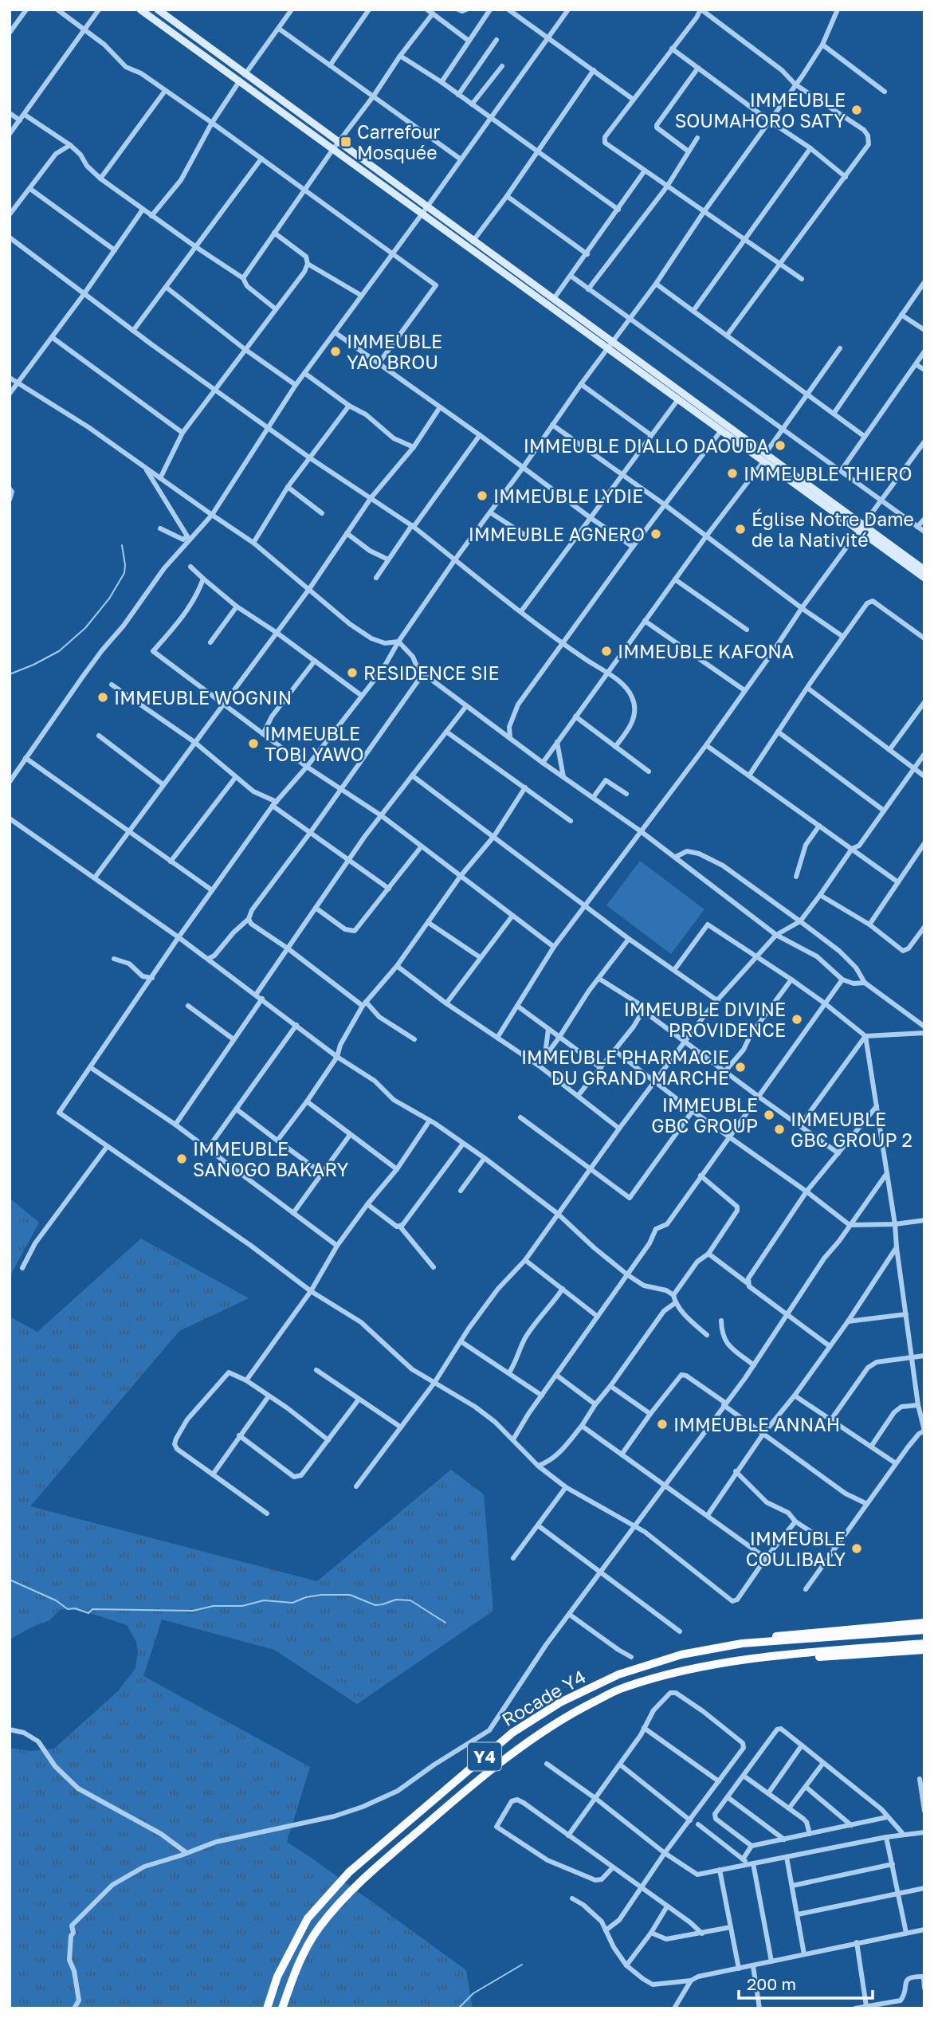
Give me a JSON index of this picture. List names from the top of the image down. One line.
{"streets":{"highway":["Rocade Y4","Y4"]},"places":{"other":["IMMEUBLE SOUMAHORO SATY","IMMEUBLE YAO BROU","IMMEUBLE DIALLO DAOUDA","IMMEUBLE THIERO","IMMEUBLE LYDIE","Église Notre Dame de la Nativité","IMMEUBLE AGNERO","IMMEUBLE KAFONA","RESIDENCE SIE","IMMEUBLE WOGNIN","IMMEUBLE TOBI YAWO","IMMEUBLE DIVINE PROVIDENCE","IMMEUBLE PHARMACIE DU GRAND MARCHE","IMMEUBLE GBC GROUP","IMMEUBLE GBC GROUP 2","IMMEUBLE SANOGO BAKARY","IMMEUBLE ANNAH","IMMEUBLE COULIBALY"],"transit":["Carrefour Mosquée"]},"scale_bar":"200 m"}
